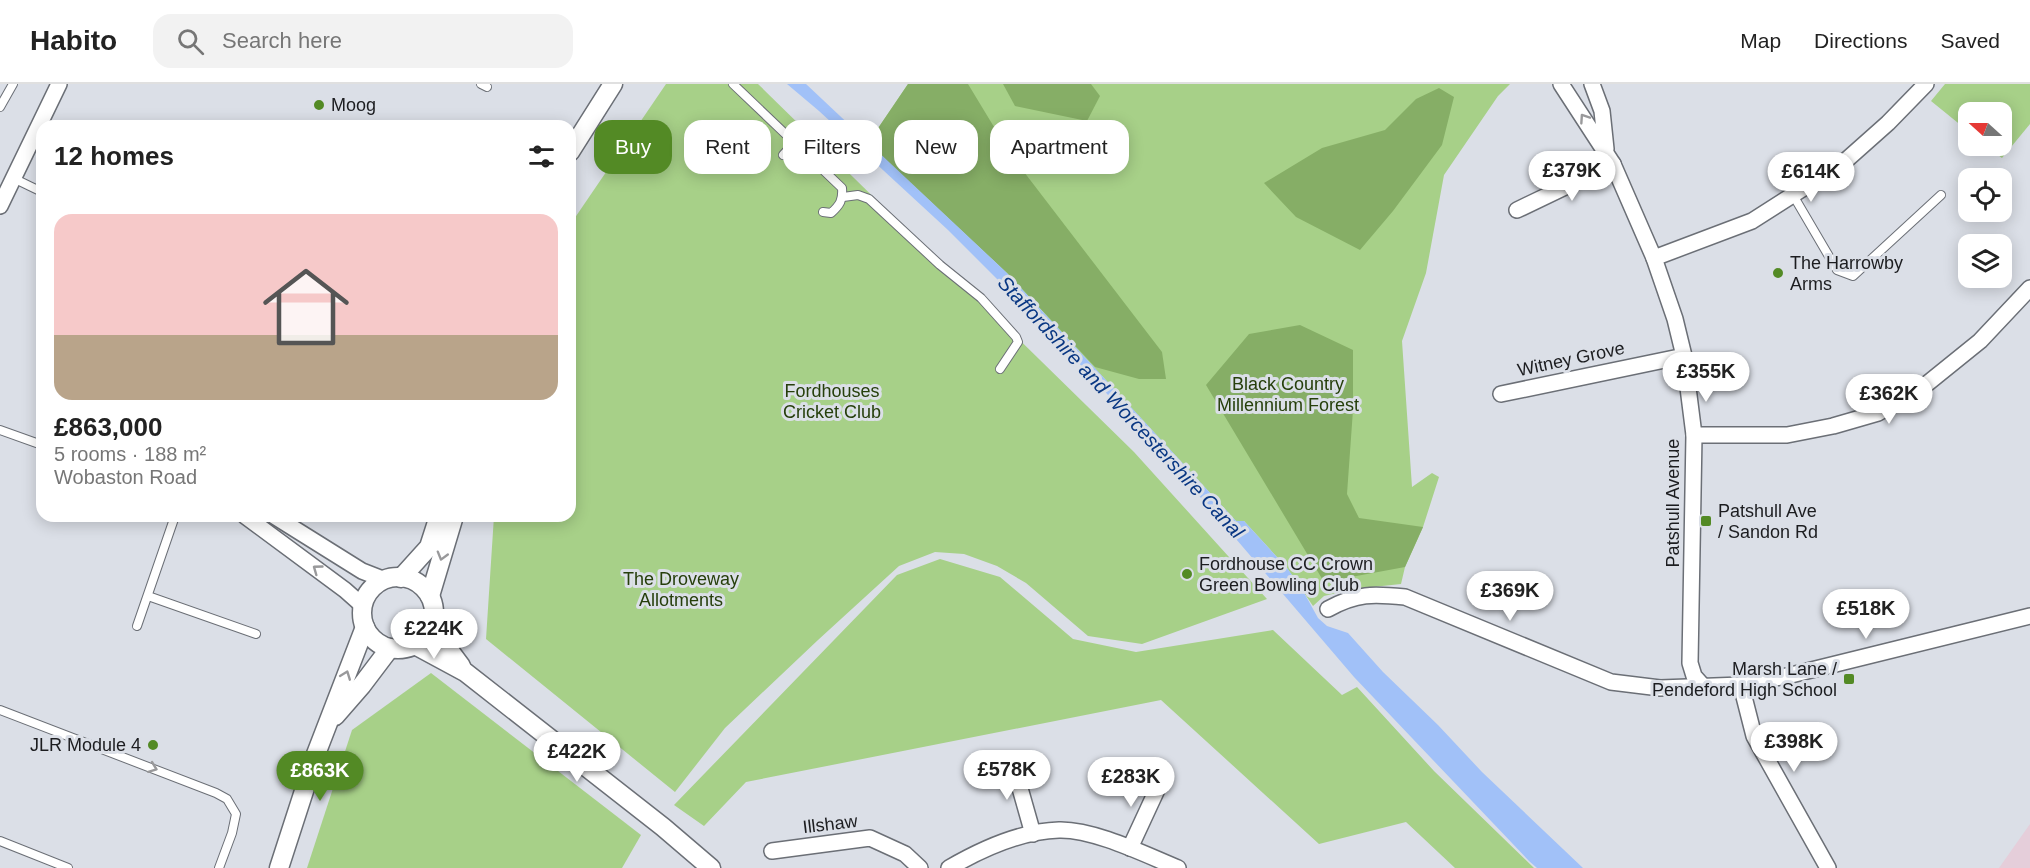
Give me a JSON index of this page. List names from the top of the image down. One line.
{"streets":{"street":["Witney Grove","Patshull Avenue","Illshaw"]},"crossings":[["Witney Grove","Patshull Avenue"]],"water":["Staffordshire and Worcestershire Canal"],"parks":["Black Country Millennium Forest","Fordhouses Cricket Club","The Droveway Allotments"],"places":{"other":["Moog","The Harrowby Arms","Fordhouse CC Crown Green Bowling Club","JLR Module 4"],"transit":["Patshull Ave / Sandon Rd","Marsh Lane / Pendeford High School"]},"north":"left","page":{"header":"Habito","search":"Search here","nav":["Map","Directions","Saved"],"chip":["Buy","Rent","Filters","New","Apartment"],"heading":"12 homes","price":["£379K","£614K","£355K","£362K","£369K","£518K","£224K","£398K","£422K","£578K","£863K","£283K"],"list":[{"name":"£863,000","note":"5 rooms · 188 m² · Wobaston Road"}]}}
